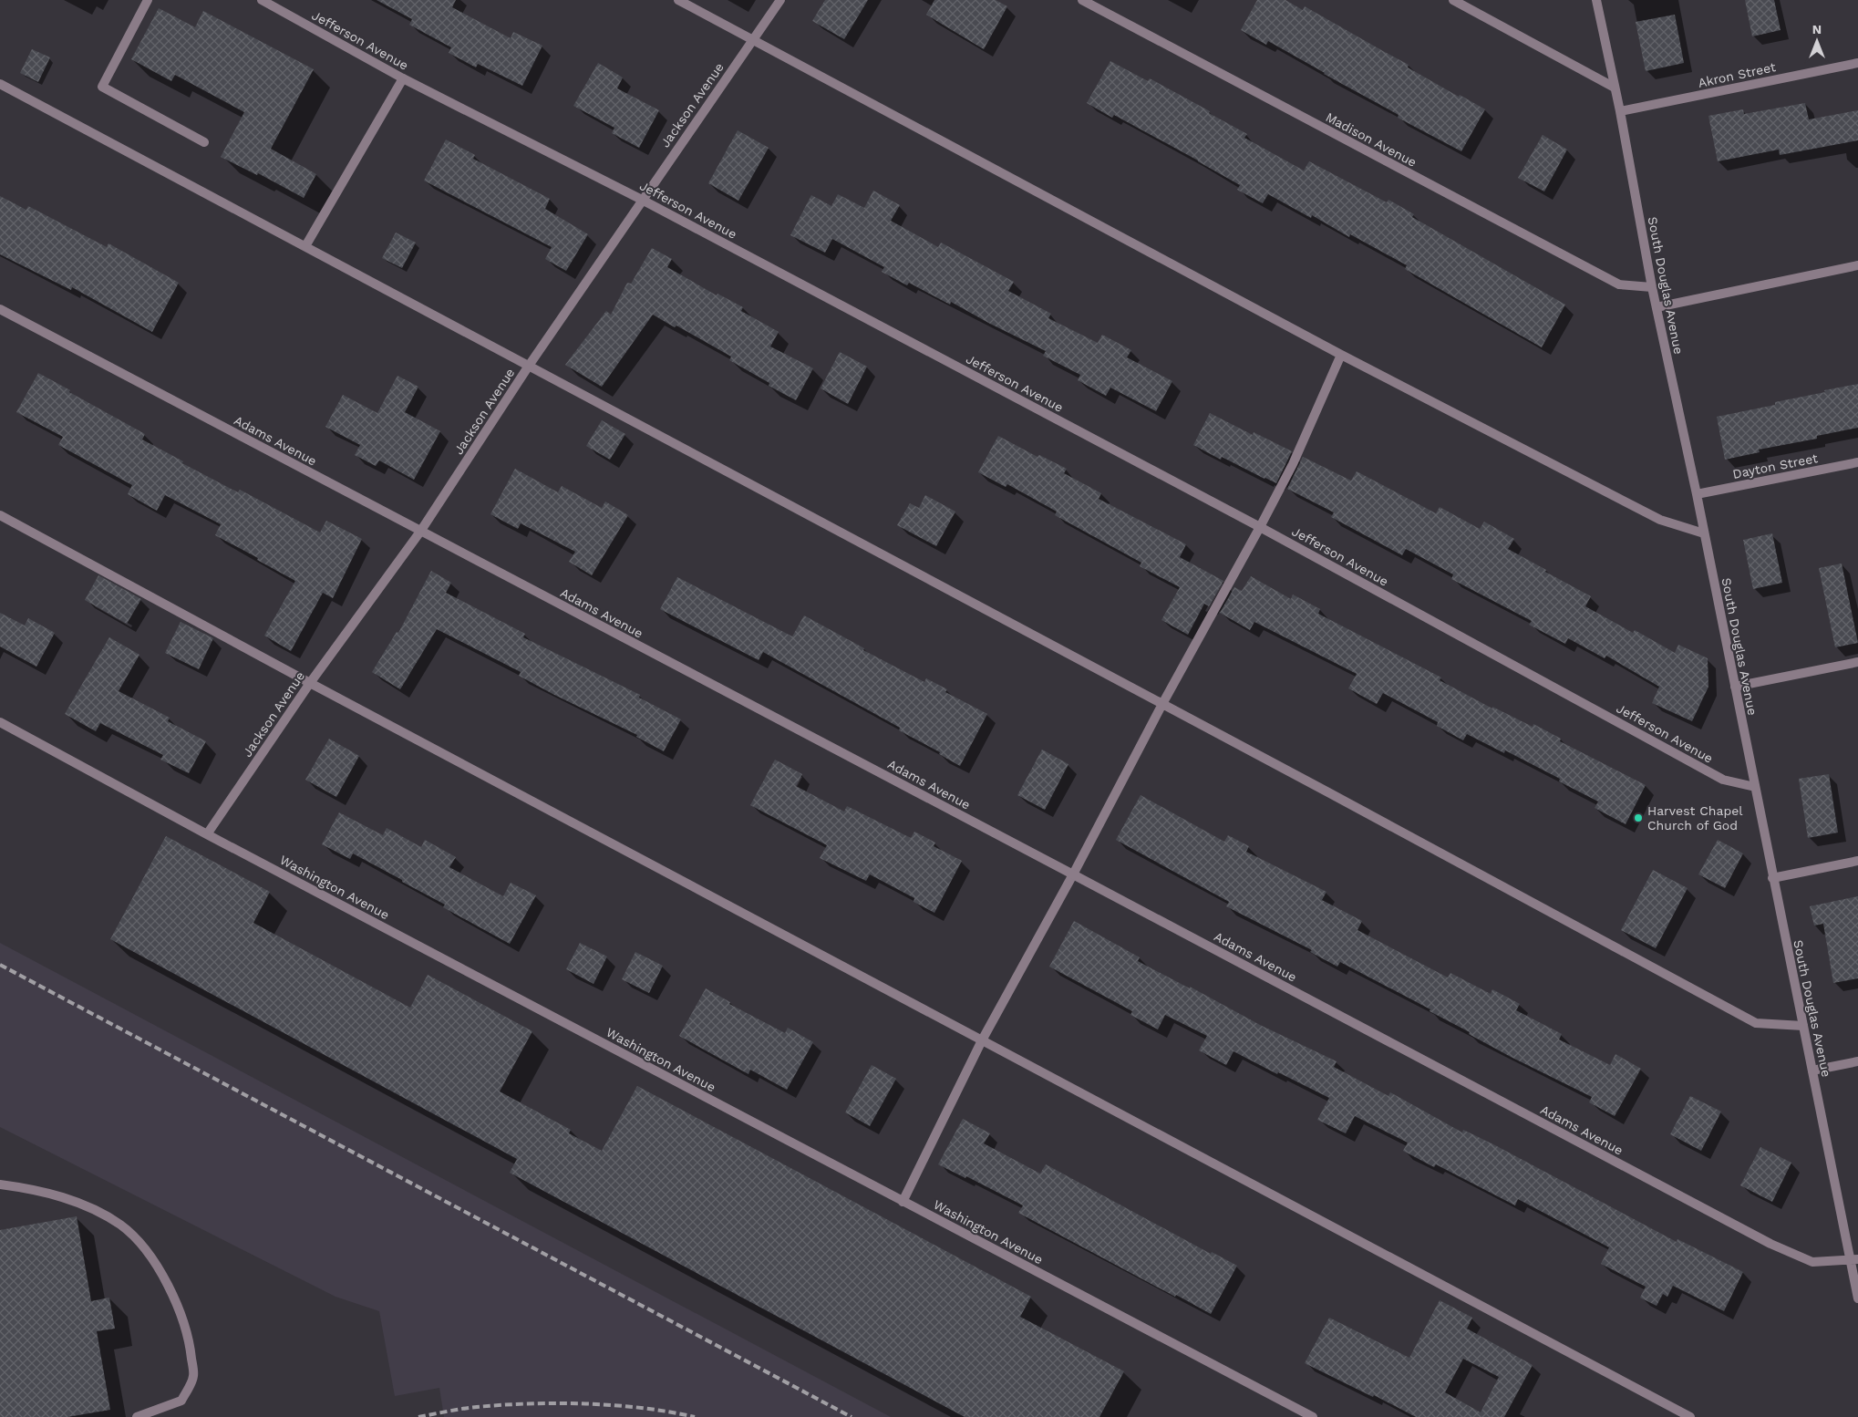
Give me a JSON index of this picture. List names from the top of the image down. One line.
{"streets":{"street":["Jefferson Avenue","Akron Street","Jackson Avenue","Madison Avenue","South Douglas Avenue","Adams Avenue","Dayton Street","Washington Avenue"]},"crossings":[["Jefferson Avenue","Jackson Avenue"],["Jefferson Avenue","South Douglas Avenue"],["Akron Street","South Douglas Avenue"],["Jackson Avenue","Adams Avenue"],["Jackson Avenue","Washington Avenue"],["Madison Avenue","South Douglas Avenue"],["South Douglas Avenue","Adams Avenue"],["South Douglas Avenue","Dayton Street"]],"places":["Harvest Chapel Church of God"],"north":"top"}
